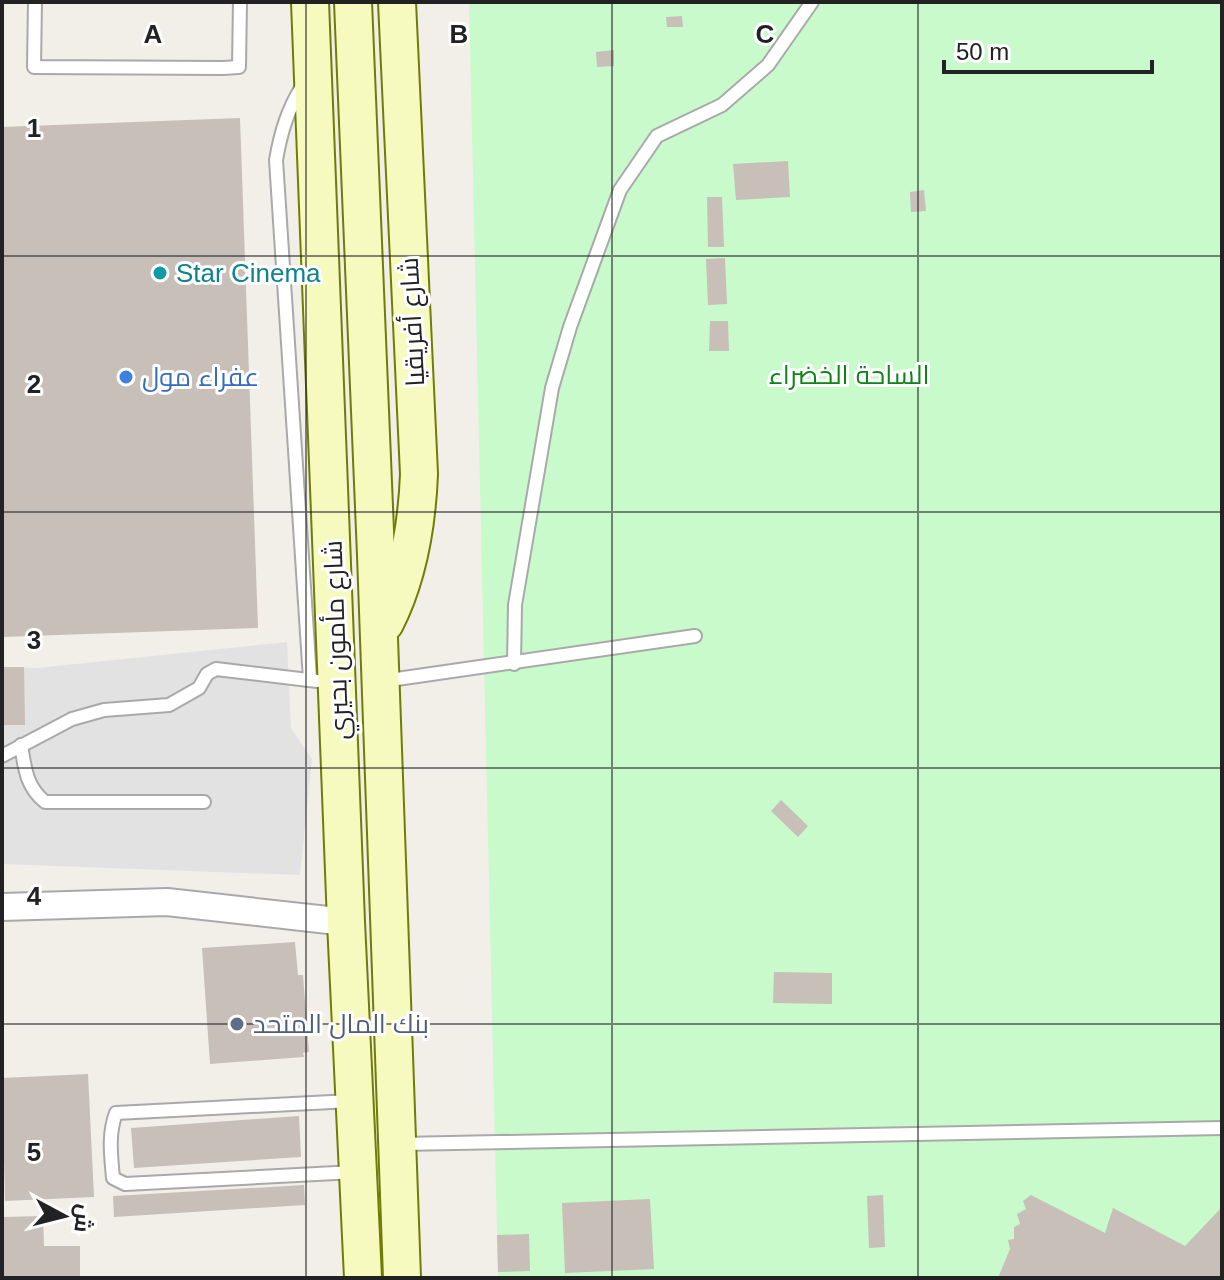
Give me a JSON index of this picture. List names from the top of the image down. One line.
{"streets":{"street":["شارع أفريقيا","شارع مأمون بحيري"]},"crossings":[["شارع أفريقيا","شارع مأمون بحيري"]],"parks":["الساحة الخضراء"],"places":["Star Cinema","عفراء مول","بنك المال المتحد"],"scale_bar":"50 m","north":"right","grid":{"columns":["A","B","C"],"rows":["1","2","3","4","5"]}}
